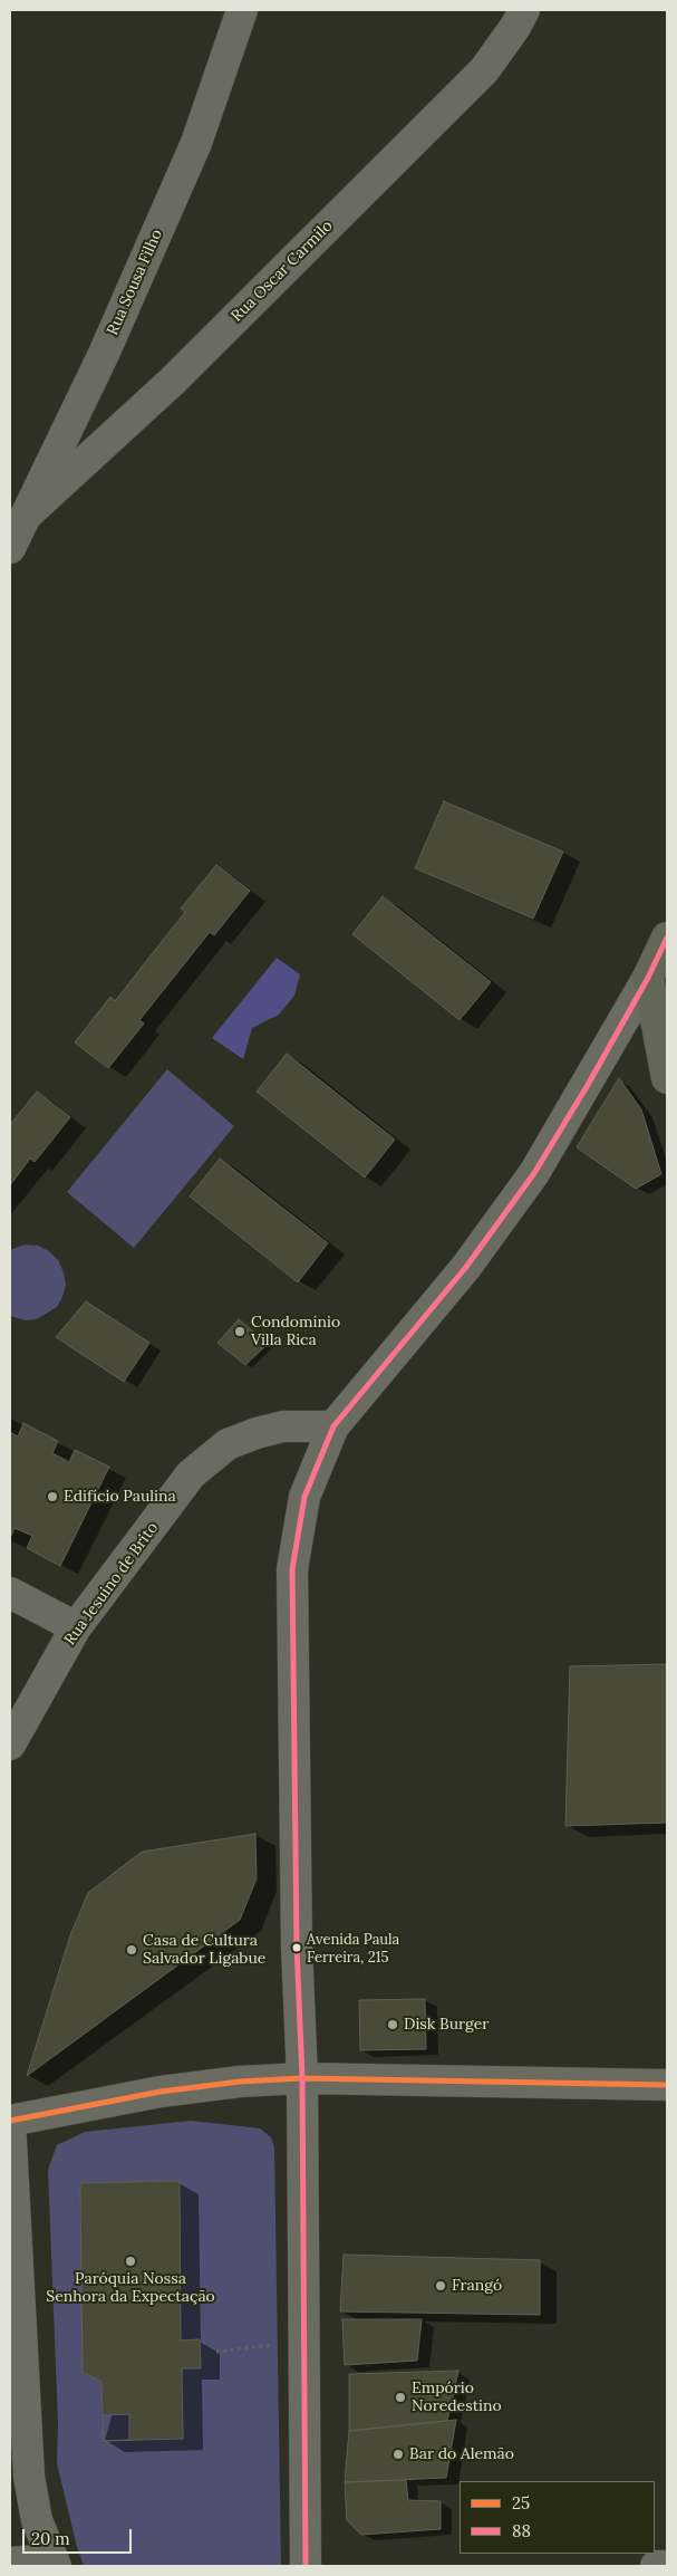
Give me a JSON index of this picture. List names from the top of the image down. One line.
{"streets":{"street":["Rua Oscar Carmilo","Rua Sousa Filho","Rua Jesuino de Brito"]},"crossings":[["Rua Oscar Carmilo","Rua Sousa Filho"]],"places":["Condomínio Villa Rica","Edifício Paulina","Avenida Paula Ferreira, 215","Casa de Cultura Salvador Ligabue","Disk Burger","Paróquia Nossa Senhora da Expectação","Frangó","Empório Noredestino","Bar do Alemão"],"lines":["transit line 88","transit line 25"],"legend":["25","88"],"scale_bar":"20 m"}
